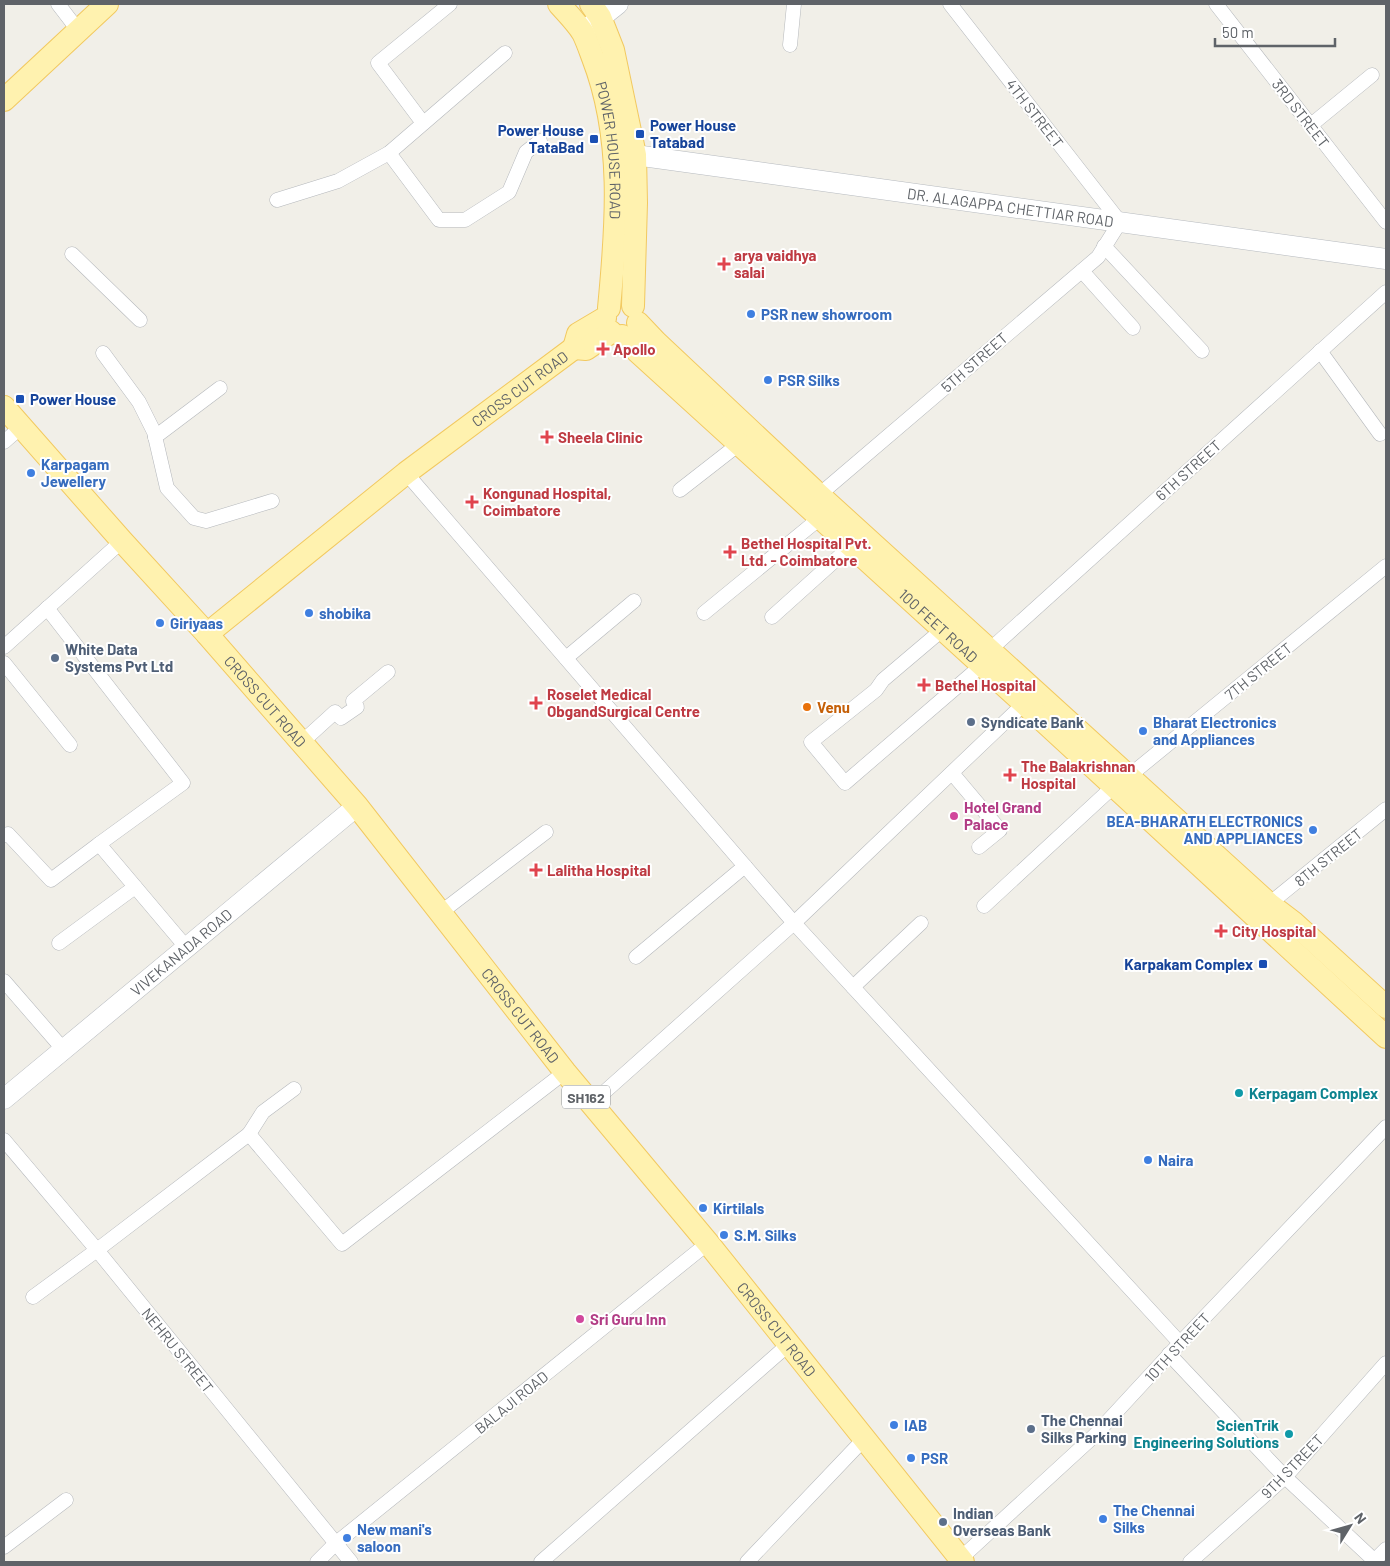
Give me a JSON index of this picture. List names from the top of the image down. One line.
{"streets":{"main road":["POWER HOUSE ROAD","CROSS CUT ROAD","100 FEET ROAD","SH162"],"street":["4TH STREET","3RD STREET","DR. ALAGAPPA CHETTIAR ROAD","5TH STREET","6TH STREET","7TH STREET","8TH STREET","VIVEKANADA ROAD","10TH STREET","NEHRU STREET","BALAJI ROAD","9TH STREET"]},"crossings":[["4TH STREET","DR. ALAGAPPA CHETTIAR ROAD"],["4TH STREET","5TH STREET"],["POWER HOUSE ROAD","DR. ALAGAPPA CHETTIAR ROAD"],["POWER HOUSE ROAD","CROSS CUT ROAD"],["POWER HOUSE ROAD","100 FEET ROAD"],["DR. ALAGAPPA CHETTIAR ROAD","5TH STREET"],["5TH STREET","100 FEET ROAD"],["CROSS CUT ROAD","100 FEET ROAD"],["CROSS CUT ROAD","VIVEKANADA ROAD"],["CROSS CUT ROAD","10TH STREET"],["CROSS CUT ROAD","BALAJI ROAD"],["6TH STREET","100 FEET ROAD"],["100 FEET ROAD","7TH STREET"],["100 FEET ROAD","8TH STREET"],["NEHRU STREET","BALAJI ROAD"]],"places":{"transit":["Power House Tatabad","Power House TataBad","Power House","Karpakam Complex"],"health":["arya vaidhya salai","Apollo","Sheela Clinic","Kongunad Hospital, Coimbatore","Bethel Hospital Pvt. Ltd. - Coimbatore","Bethel Hospital","Roselet Medical ObgandSurgical Centre","The Balakrishnan Hospital","Lalitha Hospital","City Hospital"],"other":["PSR new showroom","PSR Silks","Karpagam Jewellery","shobika","Giriyaas","White Data Systems Pvt Ltd","Venu","Syndicate Bank","Bharat Electronics and Appliances","Hotel Grand Palace","BEA-BHARATH ELECTRONICS AND APPLIANCES","Kerpagam Complex","Naira","Kirtilals","S.M. Silks","Sri Guru Inn","IAB","The Chennai Silks Parking","ScienTrik Engineering Solutions","PSR","The Chennai Silks","Indian Overseas Bank","New mani's saloon"]},"scale_bar":"50 m","north":"top right"}
